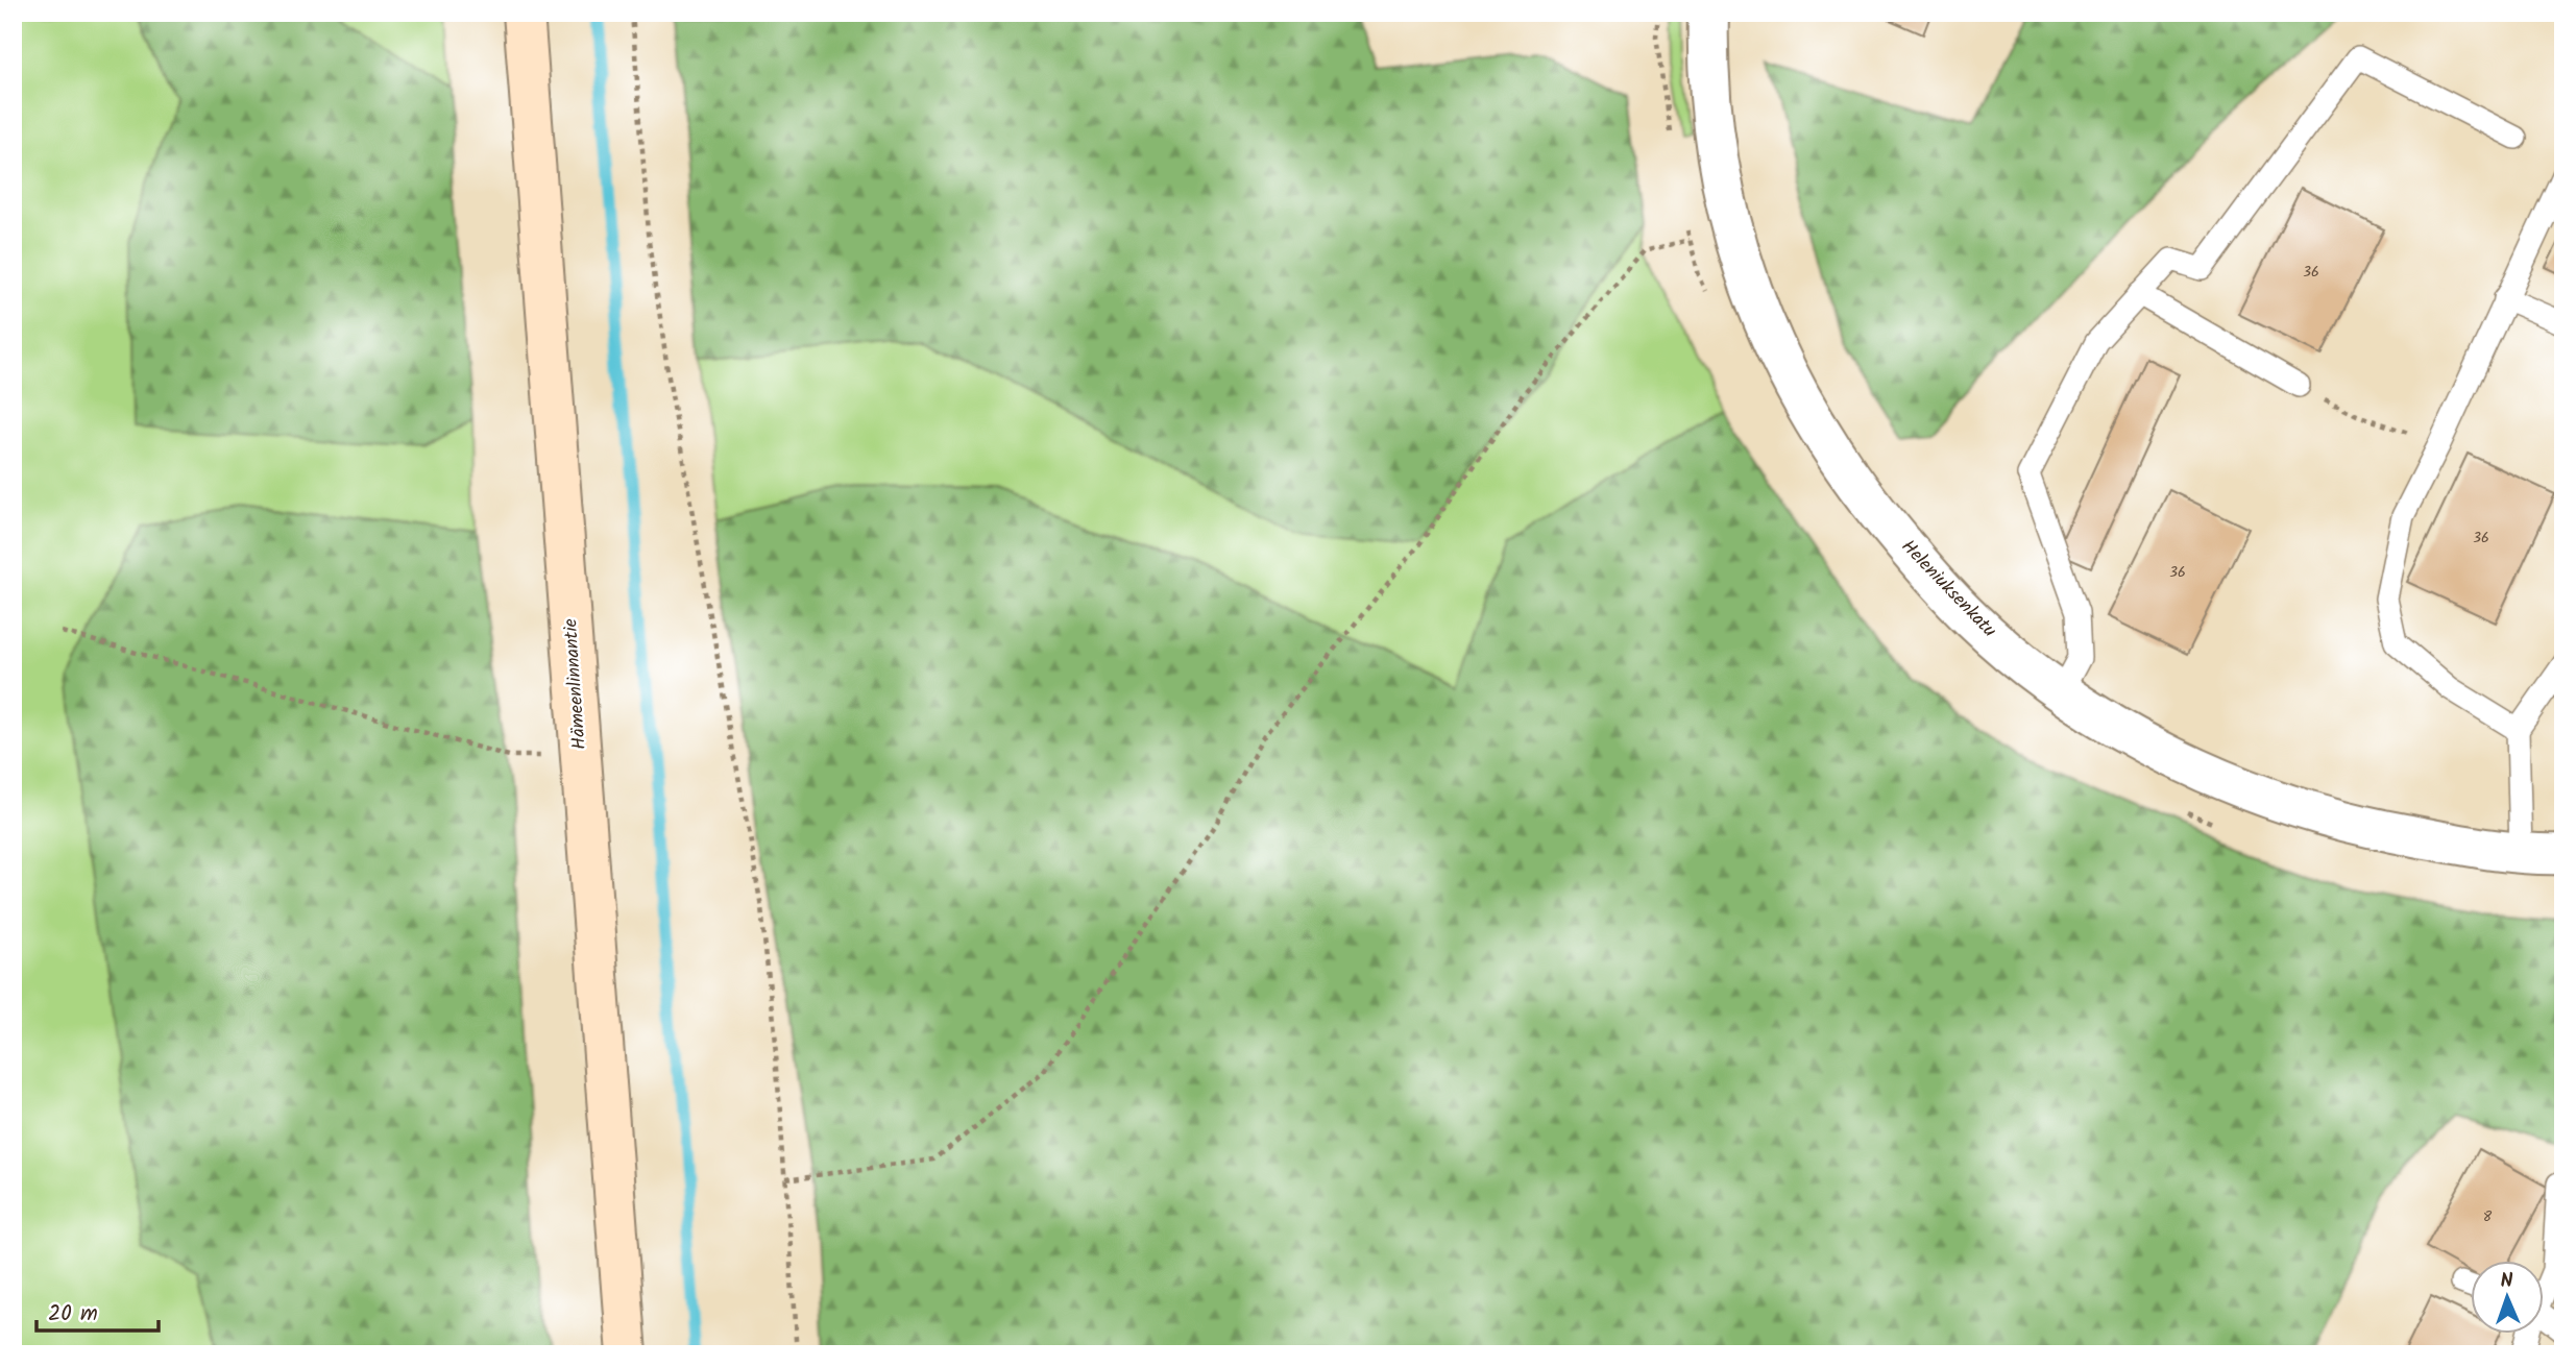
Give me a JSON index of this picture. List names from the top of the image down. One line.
{"streets":{"main road":["Hämeenlinnantie"],"street":["Heleniuksenkatu"]},"house_numbers":["36","36","36","8"],"scale_bar":"20 m","north":"top"}
